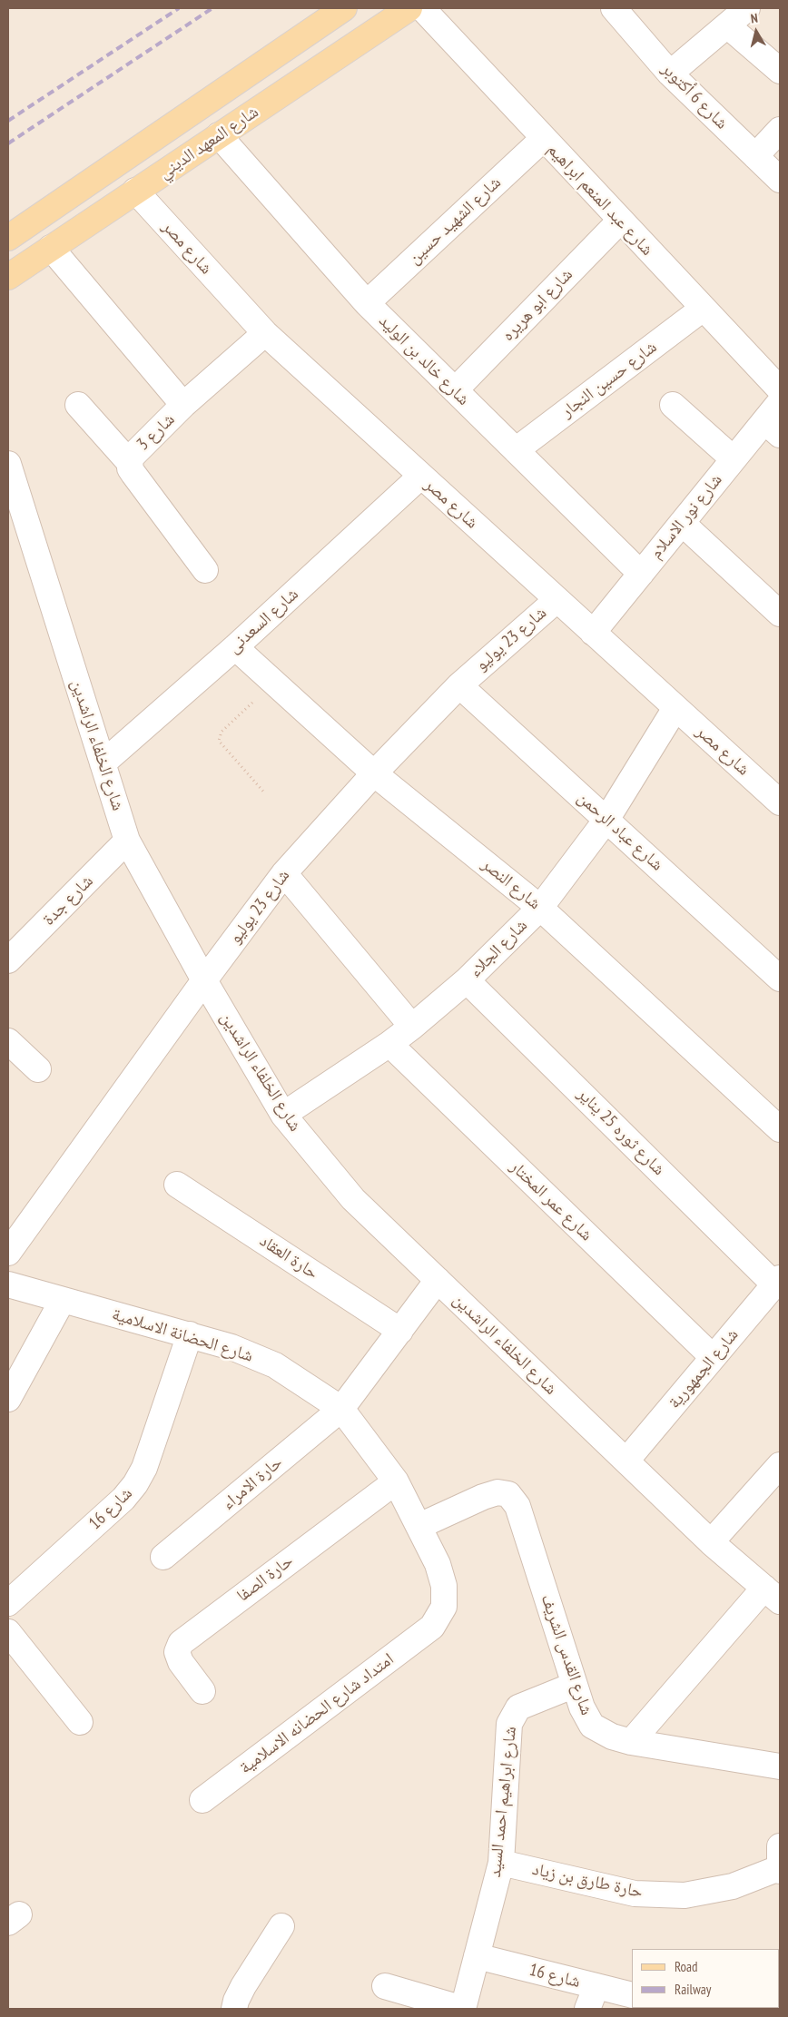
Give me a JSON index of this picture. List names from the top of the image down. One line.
{"streets":{"main road":["شارع المعهد الديني"],"street":["شارع 6 أكتوبر","شارع عبد المنعم ابراهيم","شارع الشهيد حسين","شارع مصر","شارع ابو هريره","شارع خالد بن الوليد","شارع حسين النجار","شارع 3","شارع نور الاسلام","شارع السعدنى","شارع 23 يوليو","شارع الخلفاء الراشدين","شارع عباد الرحمن","شارع النصر","شارع جدة","شارع الجلاء","شارع ثوره 25 يناير","شارع عمر المختار","حارة العقاد","شارع الحضانة الاسلامية","شارع الجمهورية","حارة الامراء","شارع 16","حارة الصفا","شارع القدس الشريف","امتداد شارع الحضانه الاسلامية","شارع ابراهيم احمد السيد","حارة طارق بن زياد"]},"crossings":[["شارع المعهد الديني","شارع مصر"],["شارع المعهد الديني","شارع خالد بن الوليد"],["شارع عبد المنعم ابراهيم","شارع الشهيد حسين"],["شارع عبد المنعم ابراهيم","شارع ابو هريره"],["شارع عبد المنعم ابراهيم","شارع حسين النجار"],["شارع الشهيد حسين","شارع خالد بن الوليد"],["شارع مصر","شارع 3"],["شارع مصر","شارع نور الاسلام"],["شارع مصر","شارع السعدنى"],["شارع مصر","شارع 23 يوليو"],["شارع مصر","شارع الجلاء"],["شارع ابو هريره","شارع خالد بن الوليد"],["شارع خالد بن الوليد","شارع حسين النجار"],["شارع خالد بن الوليد","شارع نور الاسلام"],["شارع السعدنى","شارع الخلفاء الراشدين"],["شارع السعدنى","شارع النصر"],["شارع 23 يوليو","شارع الخلفاء الراشدين"],["شارع 23 يوليو","شارع عباد الرحمن"],["شارع 23 يوليو","شارع النصر"],["شارع الخلفاء الراشدين","شارع جدة"],["شارع الخلفاء الراشدين","شارع الجلاء"],["شارع الخلفاء الراشدين","شارع الجمهورية"],["شارع الخلفاء الراشدين","حارة الامراء"],["شارع عباد الرحمن","شارع الجلاء"],["شارع النصر","شارع الجلاء"],["شارع الجلاء","شارع ثوره 25 يناير"],["شارع الجلاء","شارع عمر المختار"],["شارع ثوره 25 يناير","شارع الجمهورية"],["شارع عمر المختار","شارع الجمهورية"],["حارة العقاد","حارة الامراء"],["شارع الحضانة الاسلامية","حارة الامراء"],["شارع الحضانة الاسلامية","شارع 16"],["شارع الحضانة الاسلامية","حارة الصفا"],["شارع الحضانة الاسلامية","شارع القدس الشريف"],["شارع الحضانة الاسلامية","امتداد شارع الحضانه الاسلامية"],["شارع 16","شارع ابراهيم احمد السيد"],["شارع القدس الشريف","شارع ابراهيم احمد السيد"],["شارع ابراهيم احمد السيد","حارة طارق بن زياد"]],"legend":["Road","Railway"],"north":"top"}
